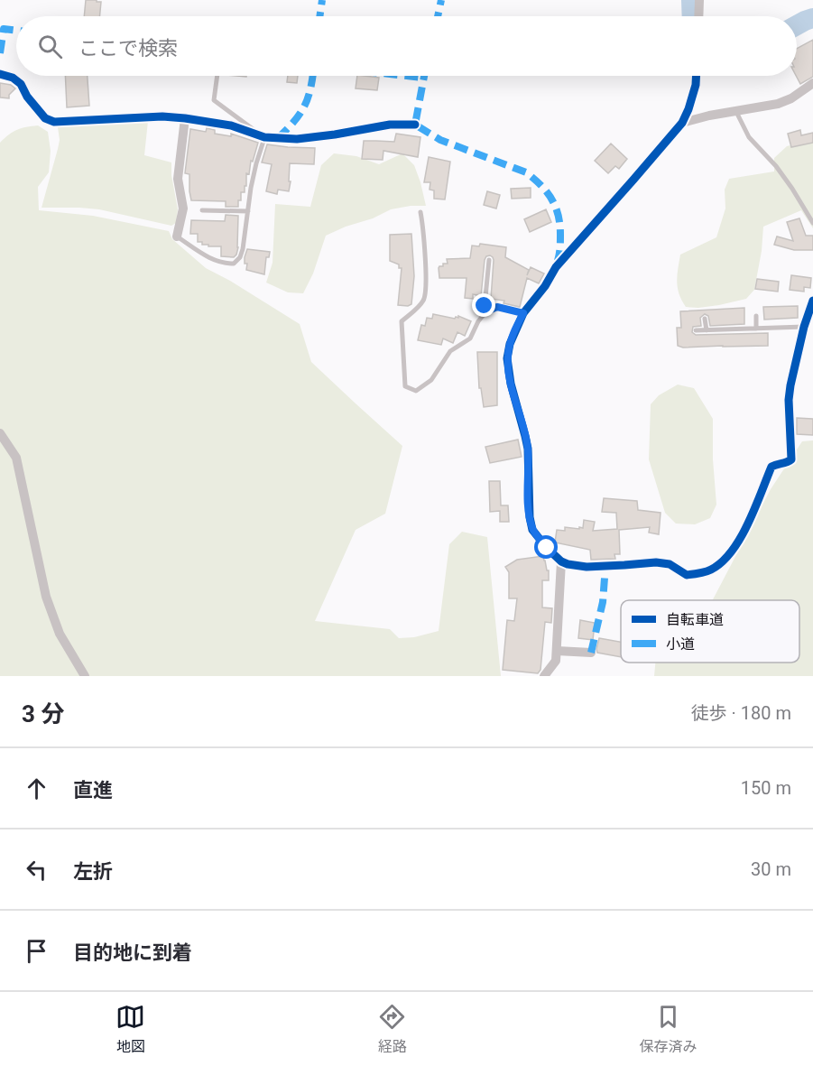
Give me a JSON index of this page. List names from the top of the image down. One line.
{"legend":["自転車道","小道"],"page":{"search":"ここで検索","heading":["3 分","徒歩 · 180 m"],"list":[["直進","150 m"],["左折","30 m"],"目的地に到着"],"nav":["地図","経路","保存済み"]}}
